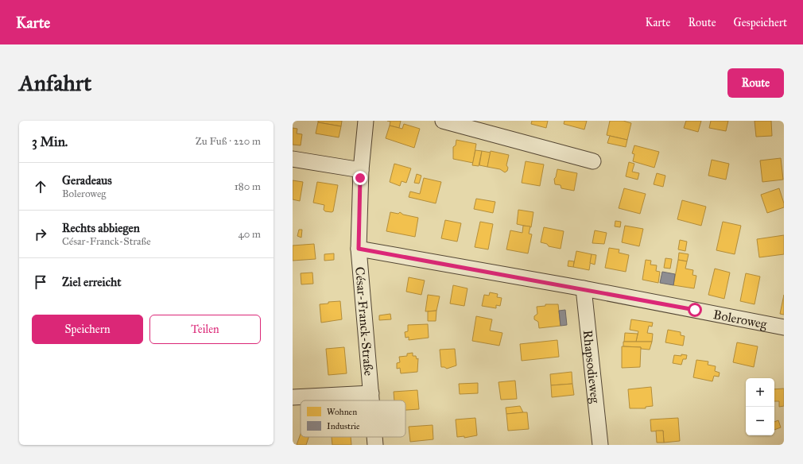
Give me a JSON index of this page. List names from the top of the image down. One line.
{"streets":{"street":["Boleroweg","César-Franck-Straße","Rhapsodieweg"]},"crossings":[["Boleroweg","César-Franck-Straße"],["Boleroweg","Rhapsodieweg"]],"legend":["Wohnen","Industrie"],"page":{"header":"Karte","nav":["Karte","Route","Gespeichert"],"buttons":["Route",["Speichern","Teilen"]],"title":"Anfahrt","heading":["3 Min.","Zu Fuß · 220 m"],"list":[["Geradeaus","Boleroweg","180 m"],["Rechts abbiegen","César-Franck-Straße","40 m"],"Ziel erreicht"],"map_buttons":["+","−"]}}
